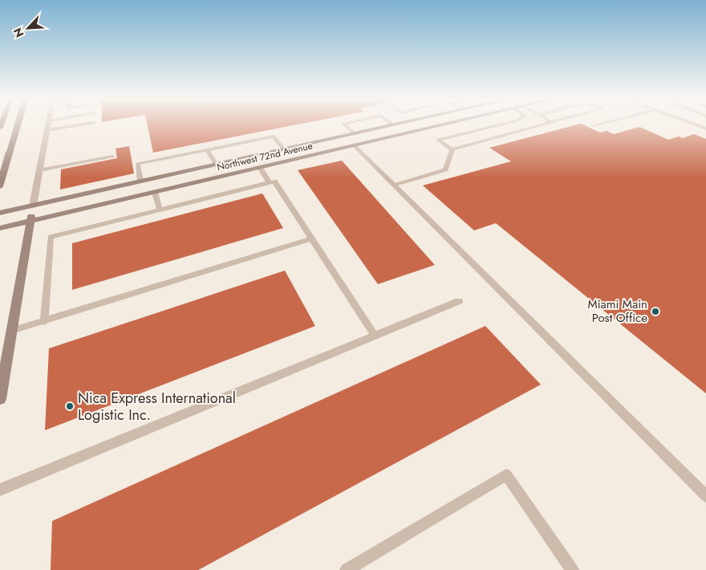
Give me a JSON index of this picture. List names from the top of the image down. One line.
{"streets":{"main road":["Northwest 72nd Avenue"]},"places":["Miami Main Post Office","Nica Express International Logistic Inc."],"north":"bottom left"}
